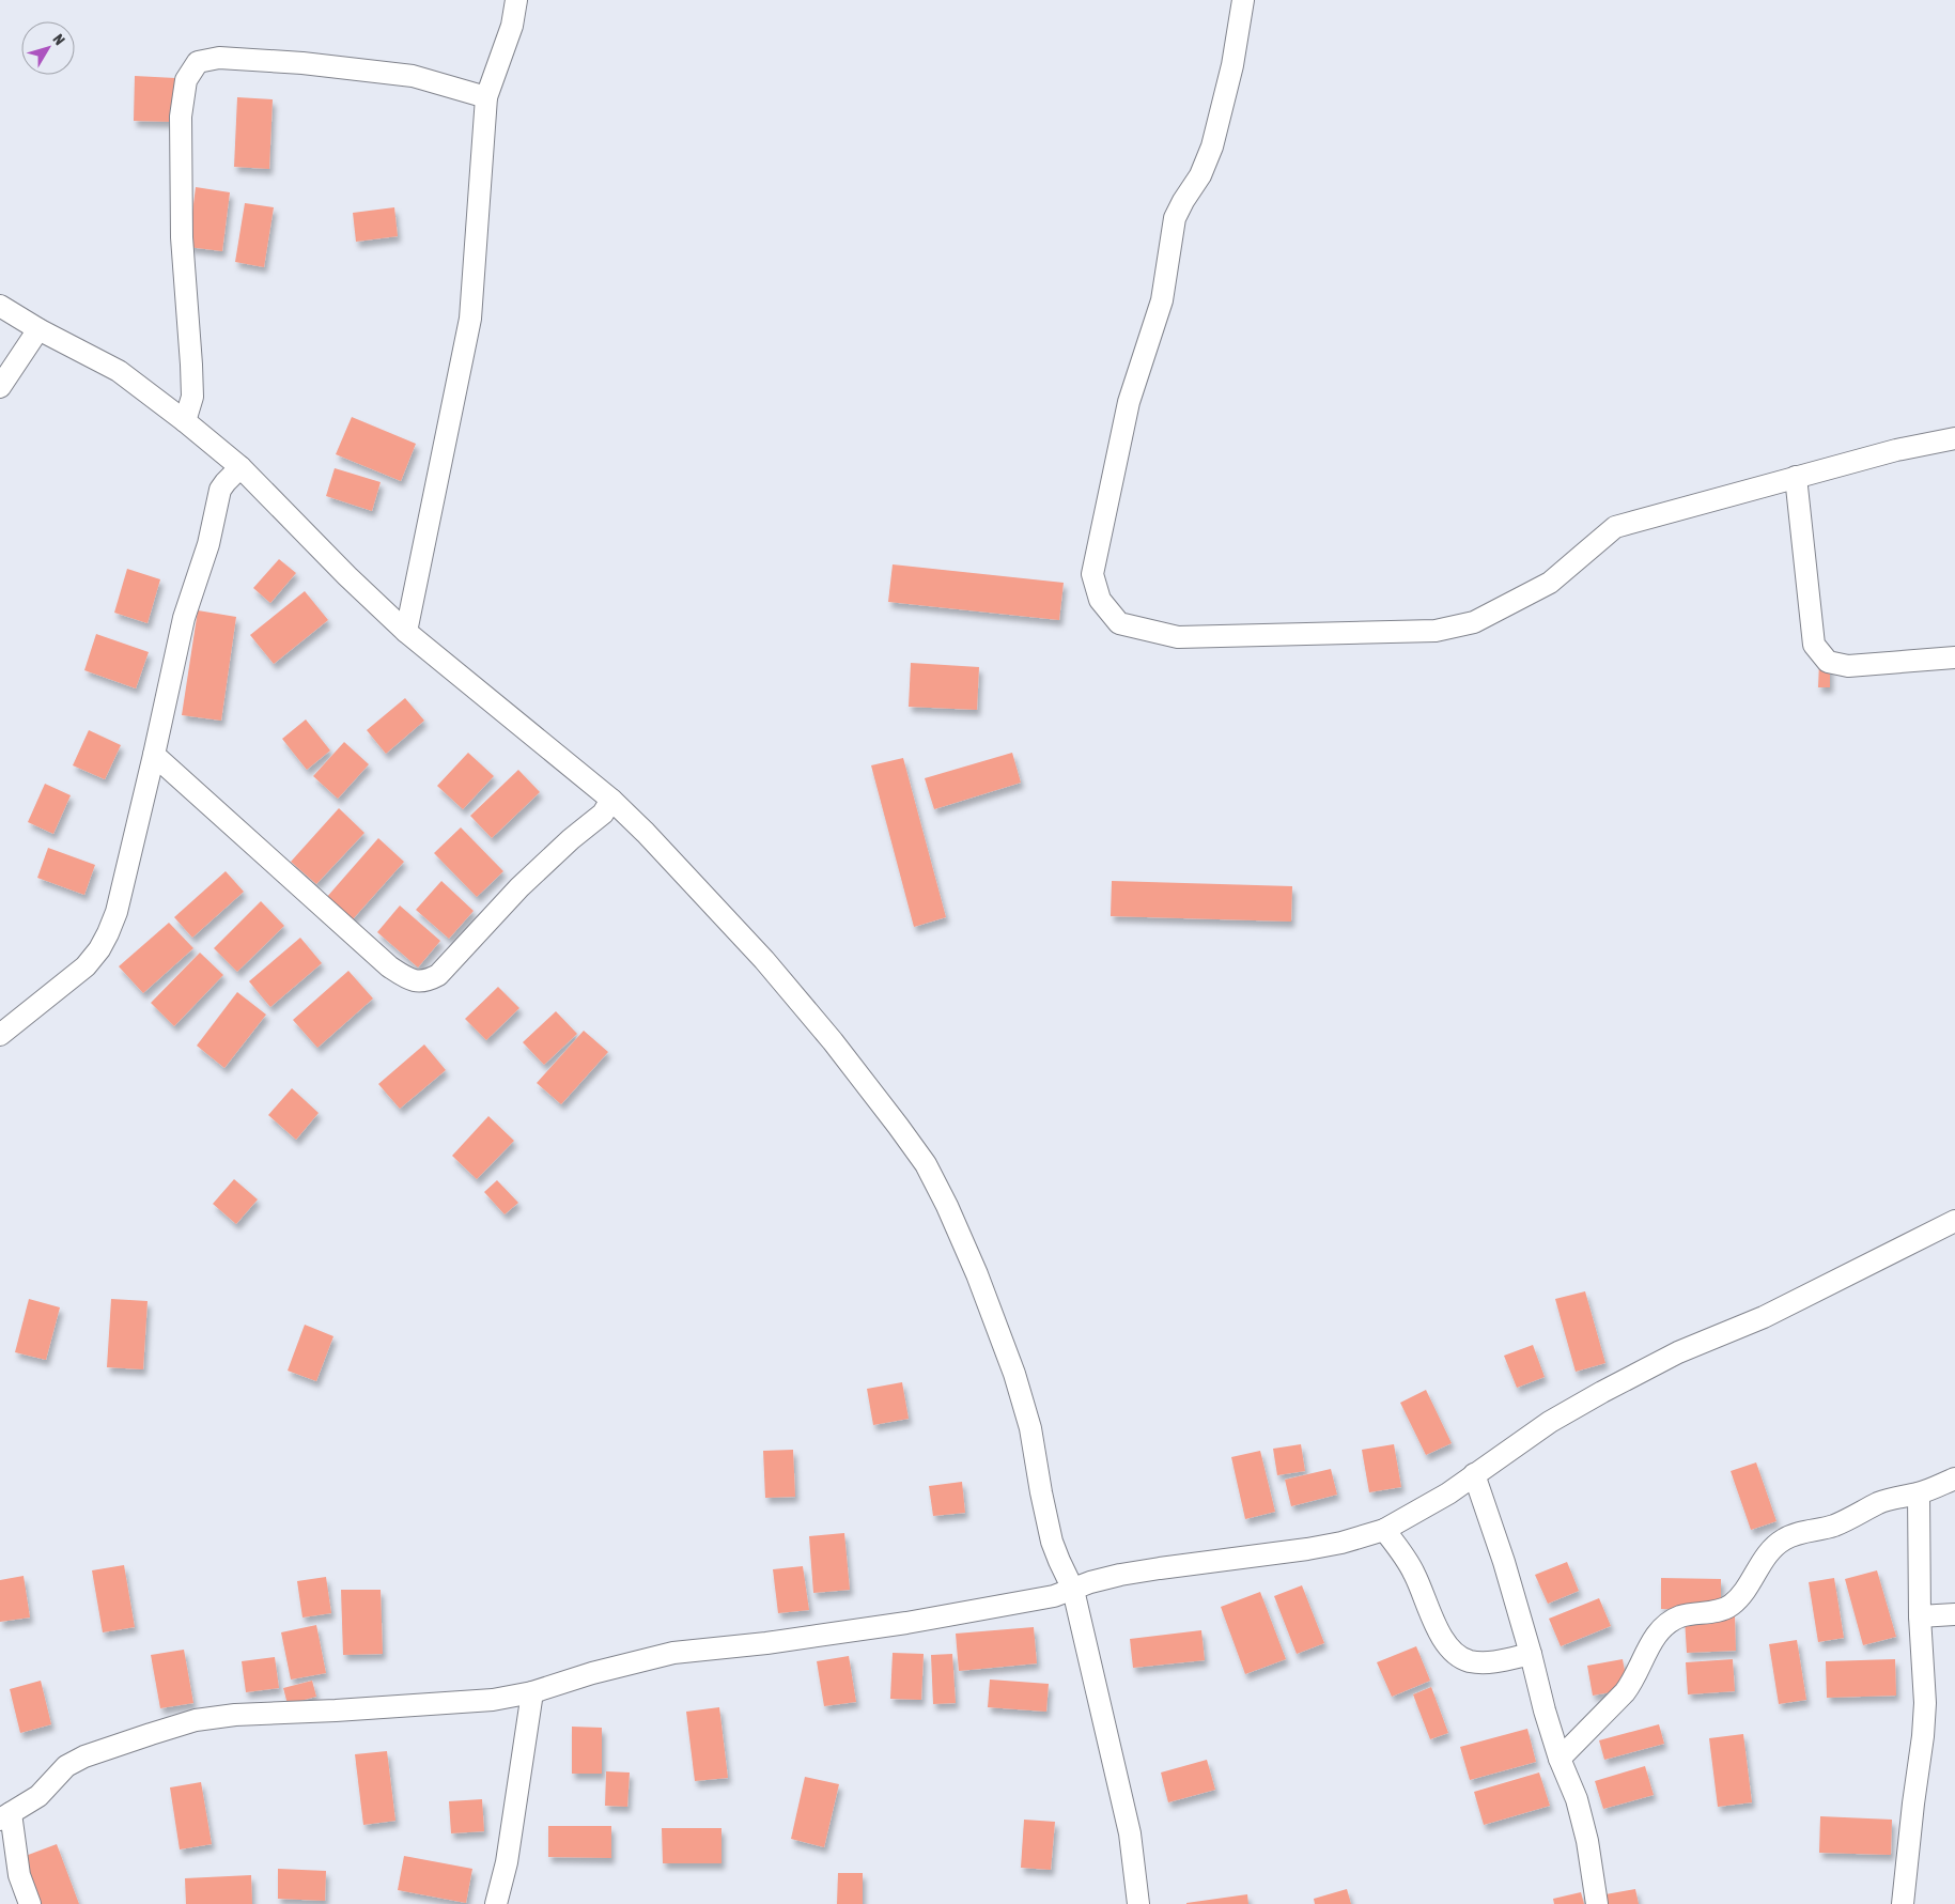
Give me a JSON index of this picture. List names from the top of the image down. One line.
{"north":"top right"}
